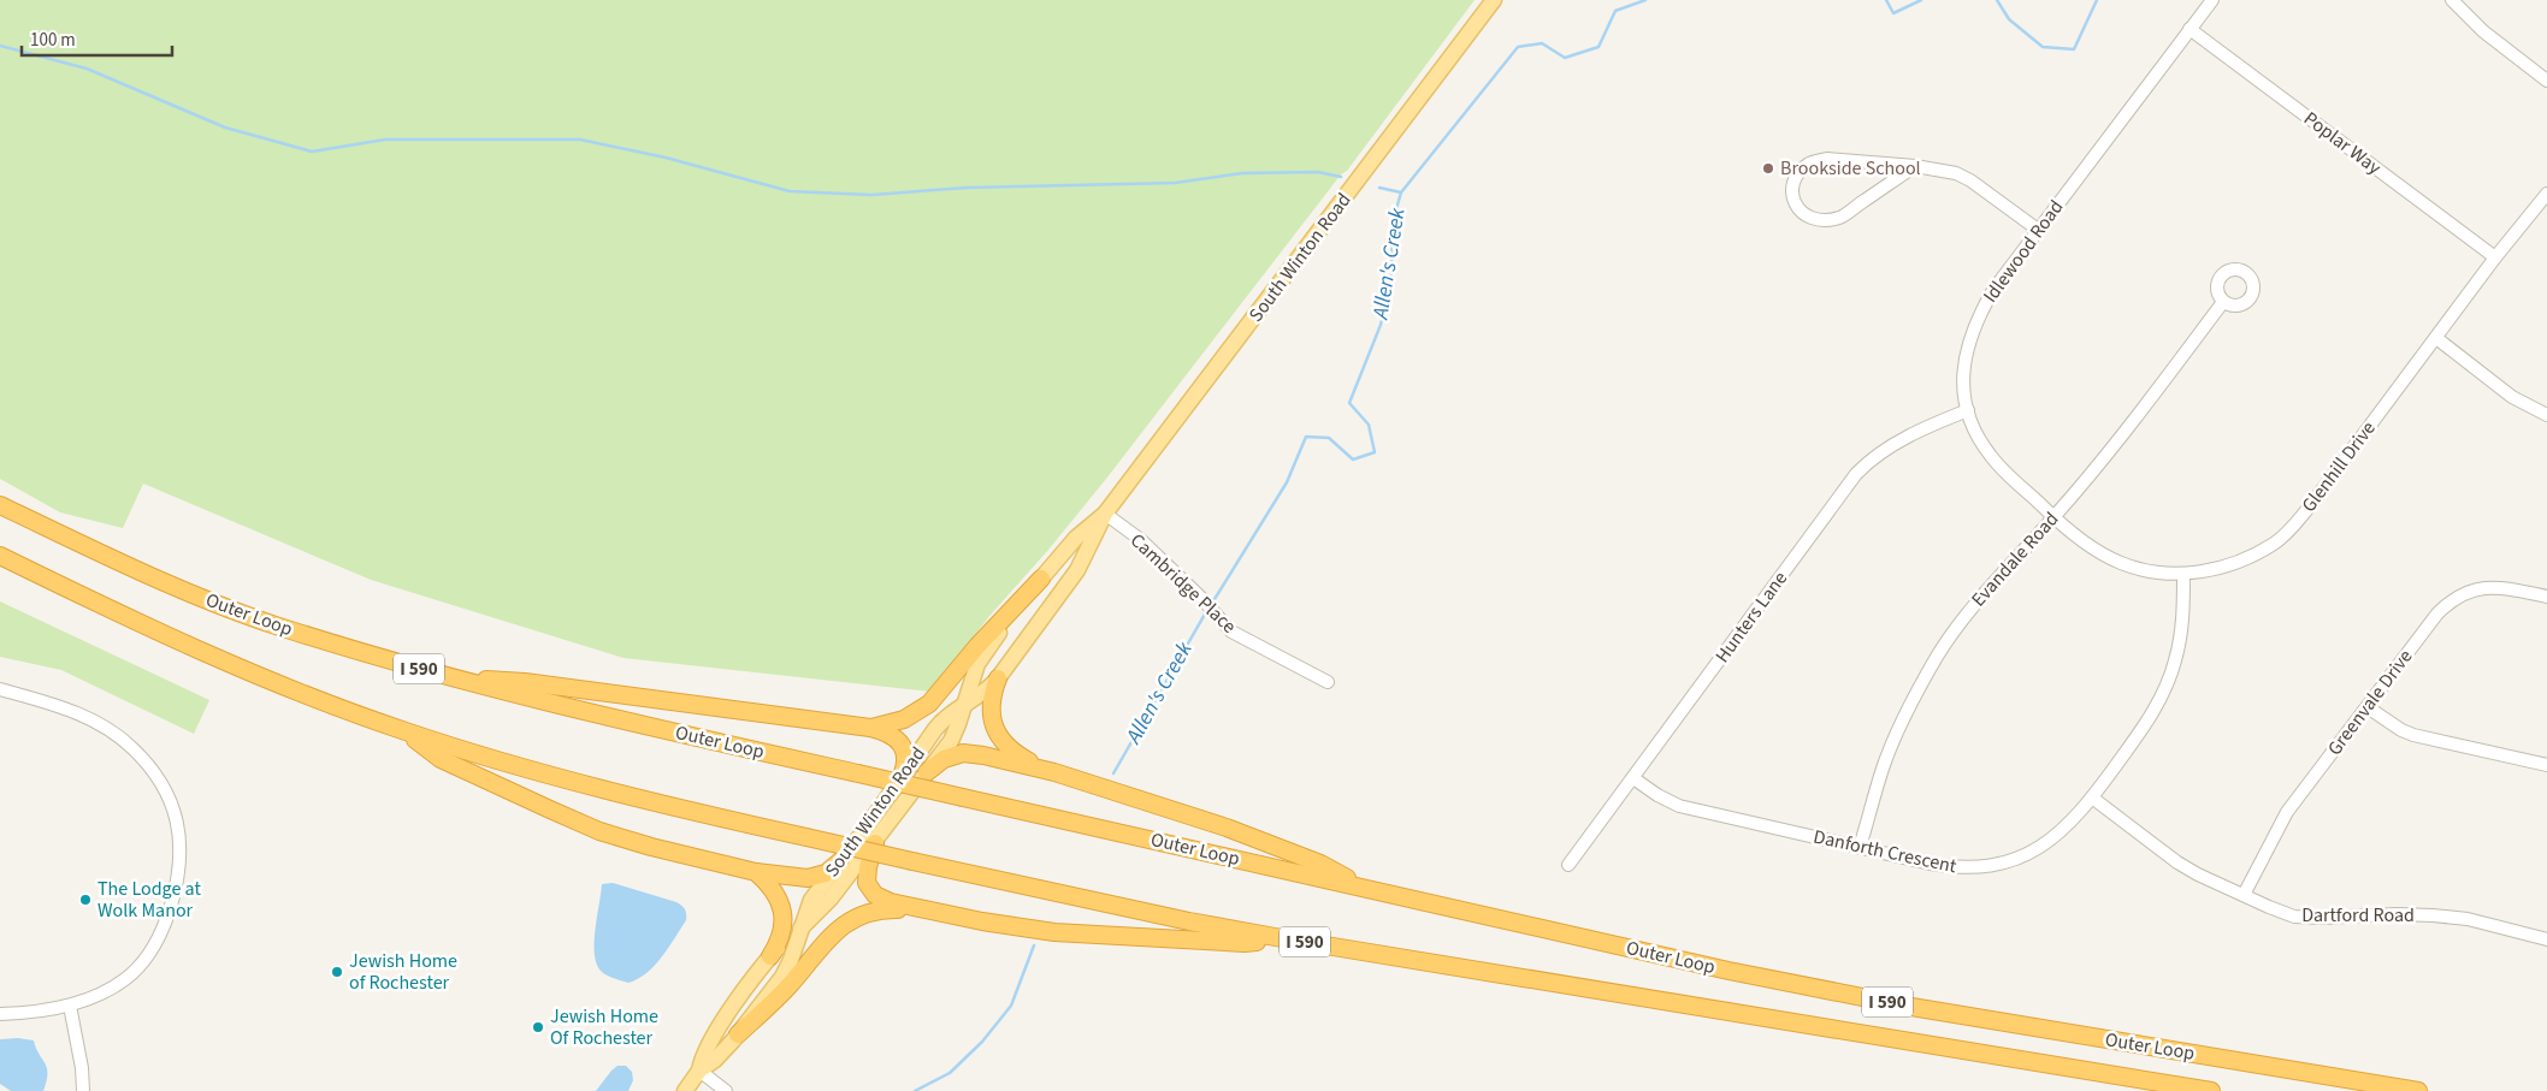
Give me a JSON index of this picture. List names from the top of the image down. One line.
{"streets":{"highway":["Outer Loop","I 590"],"main road":["South Winton Road"],"street":["Poplar Way","Idlewood Road","Glenhill Drive","Evandale Road","Cambridge Place","Hunters Lane","Greenvale Drive","Danforth Crescent","Dartford Road"]},"crossings":[["Poplar Way","Idlewood Road"],["Poplar Way","Glenhill Drive"],["Idlewood Road","Glenhill Drive"],["Idlewood Road","Evandale Road"],["Idlewood Road","Hunters Lane"],["South Winton Road","Cambridge Place"],["Glenhill Drive","Evandale Road"],["Glenhill Drive","Danforth Crescent"],["Evandale Road","Danforth Crescent"],["Hunters Lane","Danforth Crescent"],["Greenvale Drive","Dartford Road"],["Danforth Crescent","Dartford Road"]],"water":["Allen's Creek"],"places":["Brookside School","The Lodge at Wolk Manor","Jewish Home of Rochester","Jewish Home Of Rochester"],"scale_bar":"100 m"}
